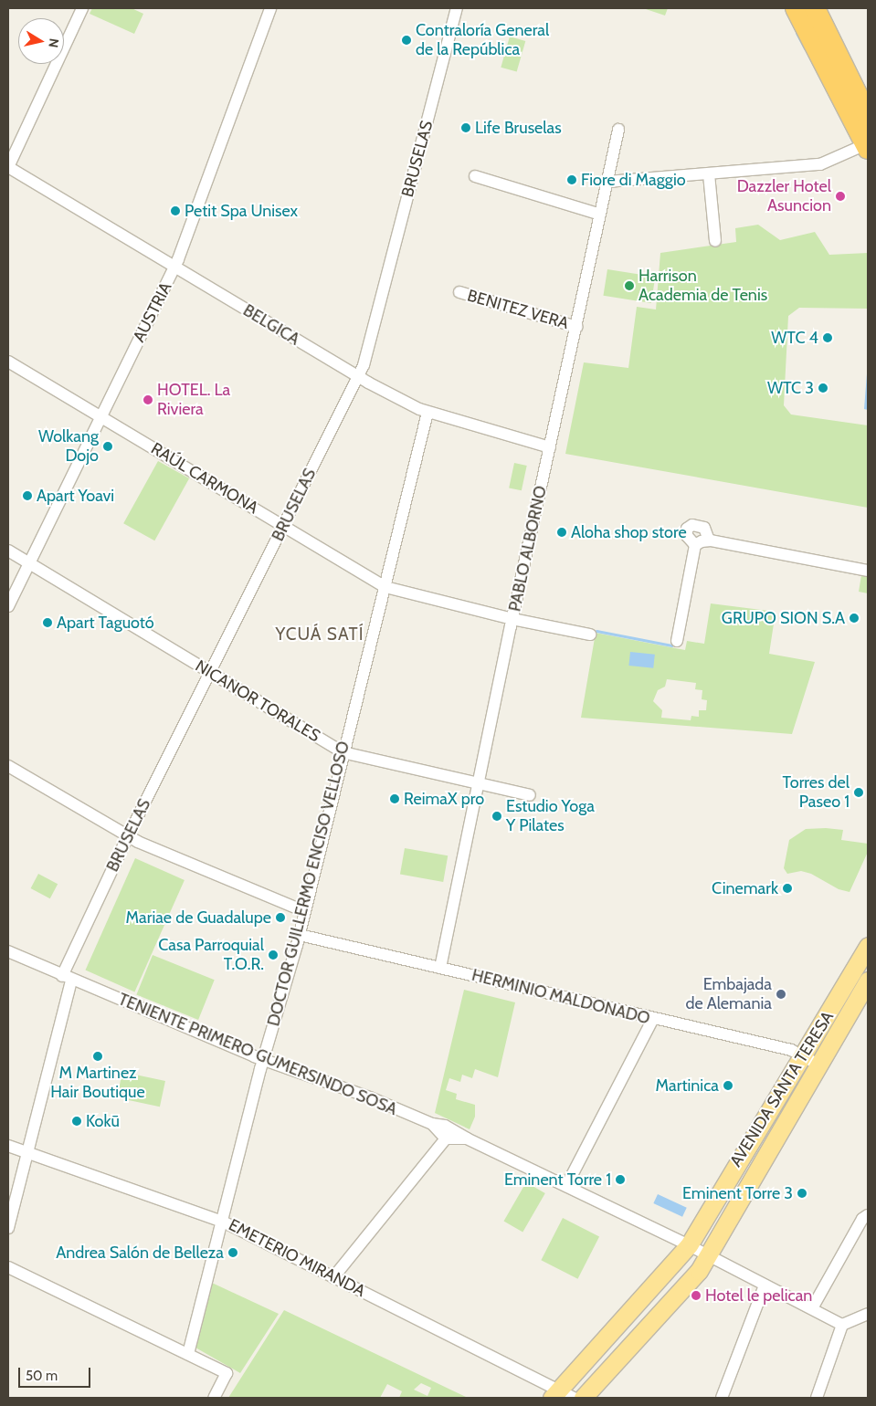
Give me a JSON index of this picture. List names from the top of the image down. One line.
{"streets":{"main road":["AVENIDA SANTA TERESA"],"street":["BRUSELAS","BENITEZ VERA","AUSTRIA","BELGICA","RAÚL CARMONA","PABLO ALBORNO","NICANOR TORALES","DOCTOR GUILLERMO ENCISO VELLOSO","HERMINIO MALDONADO","TENIENTE PRIMERO GUMERSINDO SOSA","EMETERIO MIRANDA"]},"crossings":[["BRUSELAS","BELGICA"],["BRUSELAS","RAÚL CARMONA"],["BRUSELAS","NICANOR TORALES"],["BRUSELAS","TENIENTE PRIMERO GUMERSINDO SOSA"],["BRUSELAS","EMETERIO MIRANDA"],["BENITEZ VERA","PABLO ALBORNO"],["AUSTRIA","BELGICA"],["AUSTRIA","RAÚL CARMONA"],["AUSTRIA","NICANOR TORALES"],["BELGICA","PABLO ALBORNO"],["BELGICA","DOCTOR GUILLERMO ENCISO VELLOSO"],["RAÚL CARMONA","PABLO ALBORNO"],["RAÚL CARMONA","DOCTOR GUILLERMO ENCISO VELLOSO"],["PABLO ALBORNO","NICANOR TORALES"],["PABLO ALBORNO","HERMINIO MALDONADO"],["NICANOR TORALES","DOCTOR GUILLERMO ENCISO VELLOSO"],["DOCTOR GUILLERMO ENCISO VELLOSO","HERMINIO MALDONADO"],["DOCTOR GUILLERMO ENCISO VELLOSO","TENIENTE PRIMERO GUMERSINDO SOSA"],["DOCTOR GUILLERMO ENCISO VELLOSO","EMETERIO MIRANDA"],["HERMINIO MALDONADO","AVENIDA SANTA TERESA"],["AVENIDA SANTA TERESA","EMETERIO MIRANDA"]],"districts":["YCUÁ SATÍ"],"places":["Contraloría General de la República","Life Bruselas","Fiore di Maggio","Dazzler Hotel Asuncion","Petit Spa Unisex","Harrison Academia de Tenis","WTC 4","WTC 3","HOTEL. La Riviera","Wolkang Dojo","Apart Yoavi","Aloha shop store","GRUPO SION S.A","Apart Taguotó","Torres del Paseo 1","ReimaX pro","Estudio Yoga Y Pilates","Cinemark","Mariae de Guadalupe","Casa Parroquial T.O.R.","Embajada de Alemania","M Martinez Hair Boutique","Martinica","Kokū","Eminent Torre 1","Eminent Torre 3","Andrea Salón de Belleza","Hotel le pelican"],"scale_bar":"50 m","north":"right"}
